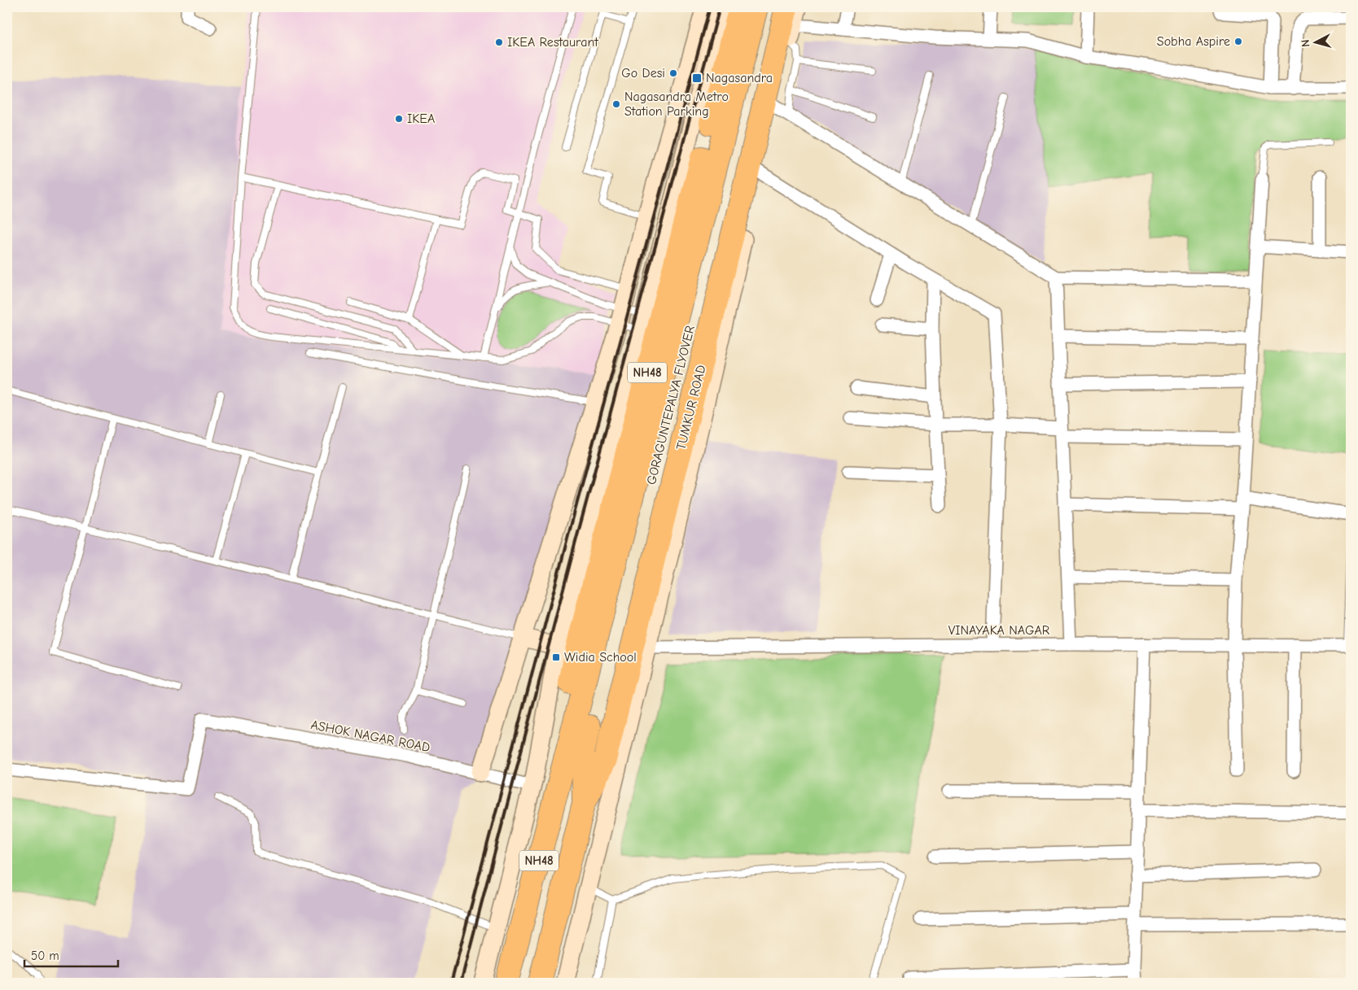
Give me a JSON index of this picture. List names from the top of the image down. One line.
{"streets":{"highway":["NH48","GORAGUNTEPALYA FLYOVER","TUMKUR ROAD"],"street":["VINAYAKA NAGAR","ASHOK NAGAR ROAD"]},"crossings":[["NH48","GORAGUNTEPALYA FLYOVER"],["NH48","TUMKUR ROAD"],["GORAGUNTEPALYA FLYOVER","TUMKUR ROAD"]],"places":{"other":["Sobha Aspire","IKEA Restaurant","Go Desi","Nagasandra Metro Station Parking","IKEA"],"transit":["Nagasandra","Widia School"]},"scale_bar":"50 m","north":"left"}
